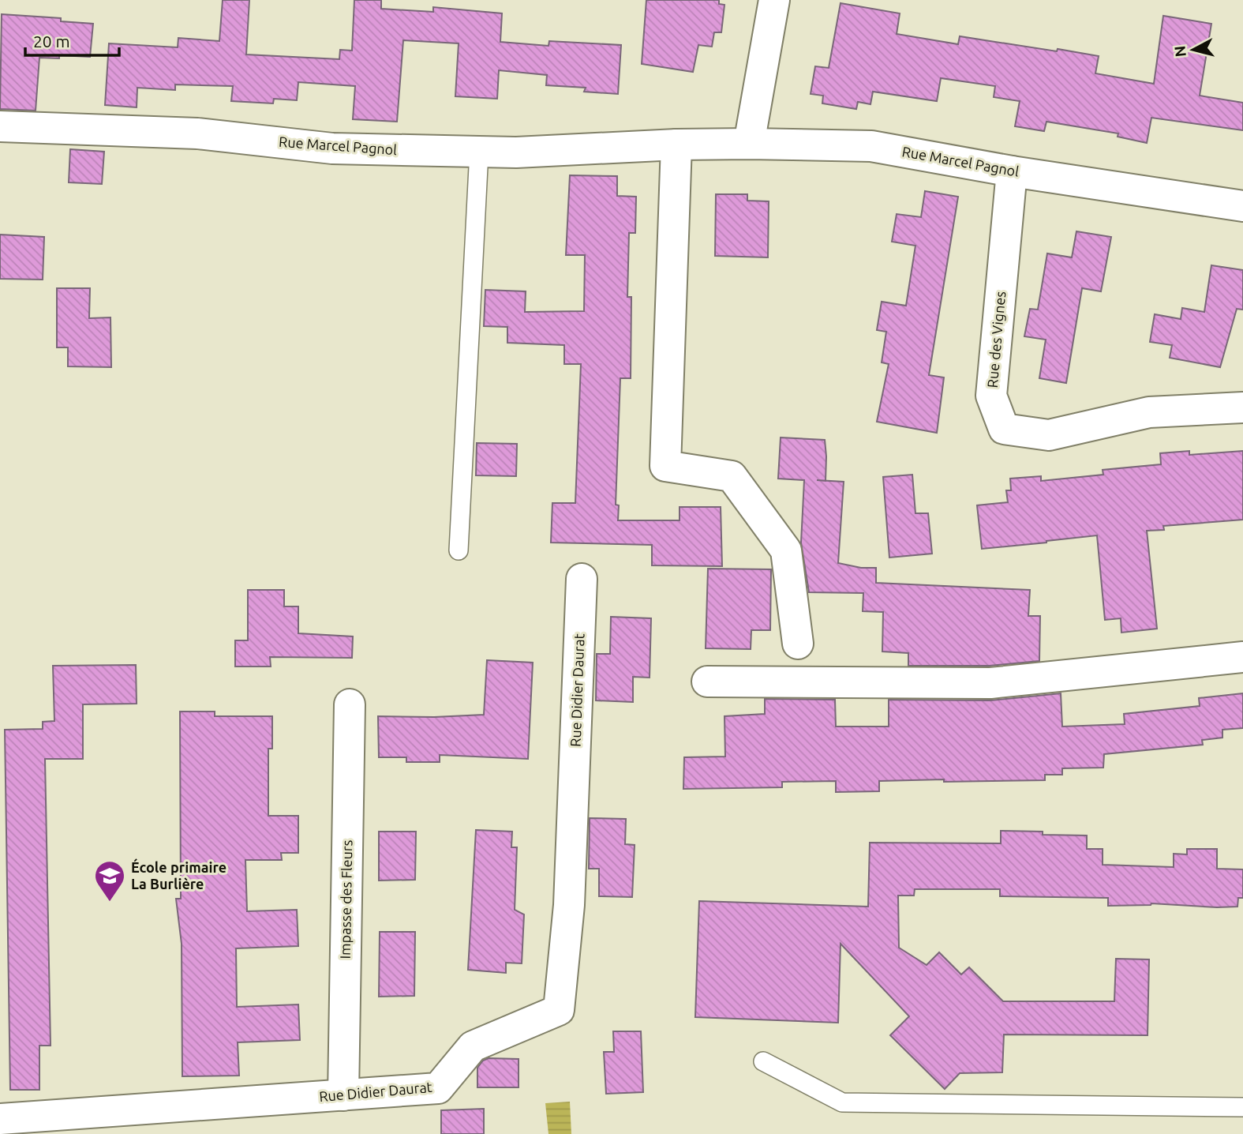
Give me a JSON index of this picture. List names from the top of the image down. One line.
{"streets":{"street":["Rue Marcel Pagnol","Rue des Vignes","Rue Didier Daurat","Impasse des Fleurs"]},"crossings":[["Rue Marcel Pagnol","Rue des Vignes"],["Rue Didier Daurat","Impasse des Fleurs"]],"places":{"school or university":["École primaire La Burlière"]},"scale_bar":"20 m","north":"left"}
